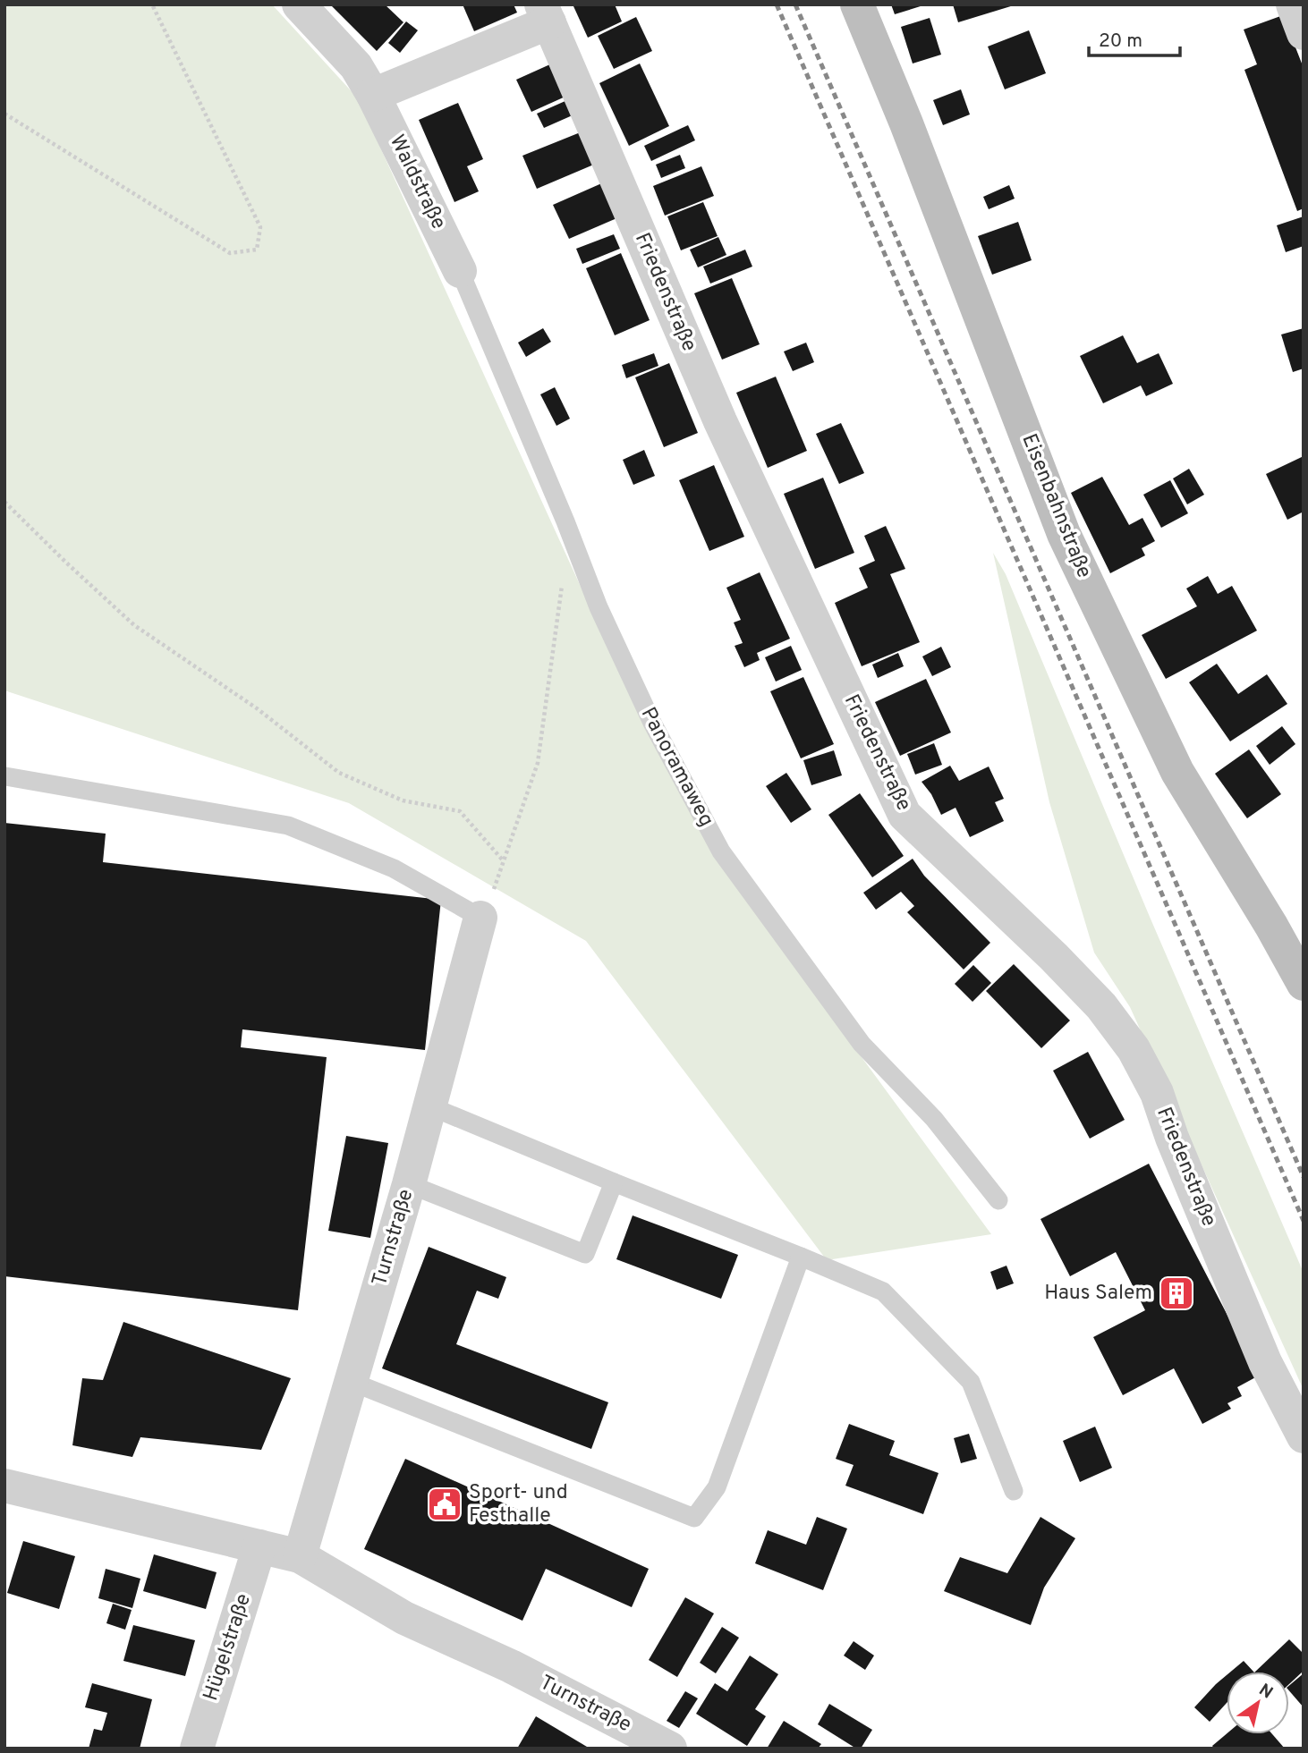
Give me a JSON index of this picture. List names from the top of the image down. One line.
{"streets":{"main road":["Eisenbahnstraße"],"street":["Waldstraße","Friedenstraße","Turnstraße","Hügelstraße"],"lane":["Panoramaweg"]},"crossings":[["Waldstraße","Panoramaweg"],["Turnstraße","Hügelstraße"]],"places":{"building":["Haus Salem"],"public building":["Sport- und Festhalle"]},"scale_bar":"20 m","north":"top right"}
